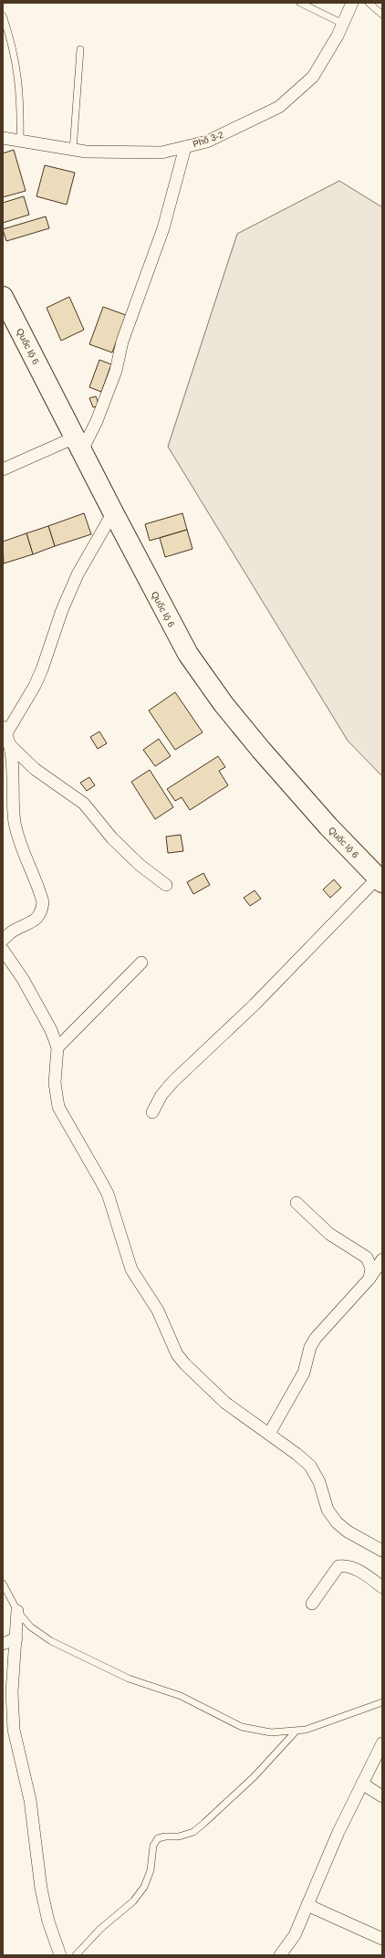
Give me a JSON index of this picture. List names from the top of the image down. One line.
{"streets":{"highway":["Quốc lộ 6"],"street":["Phố 3-2"]}}
